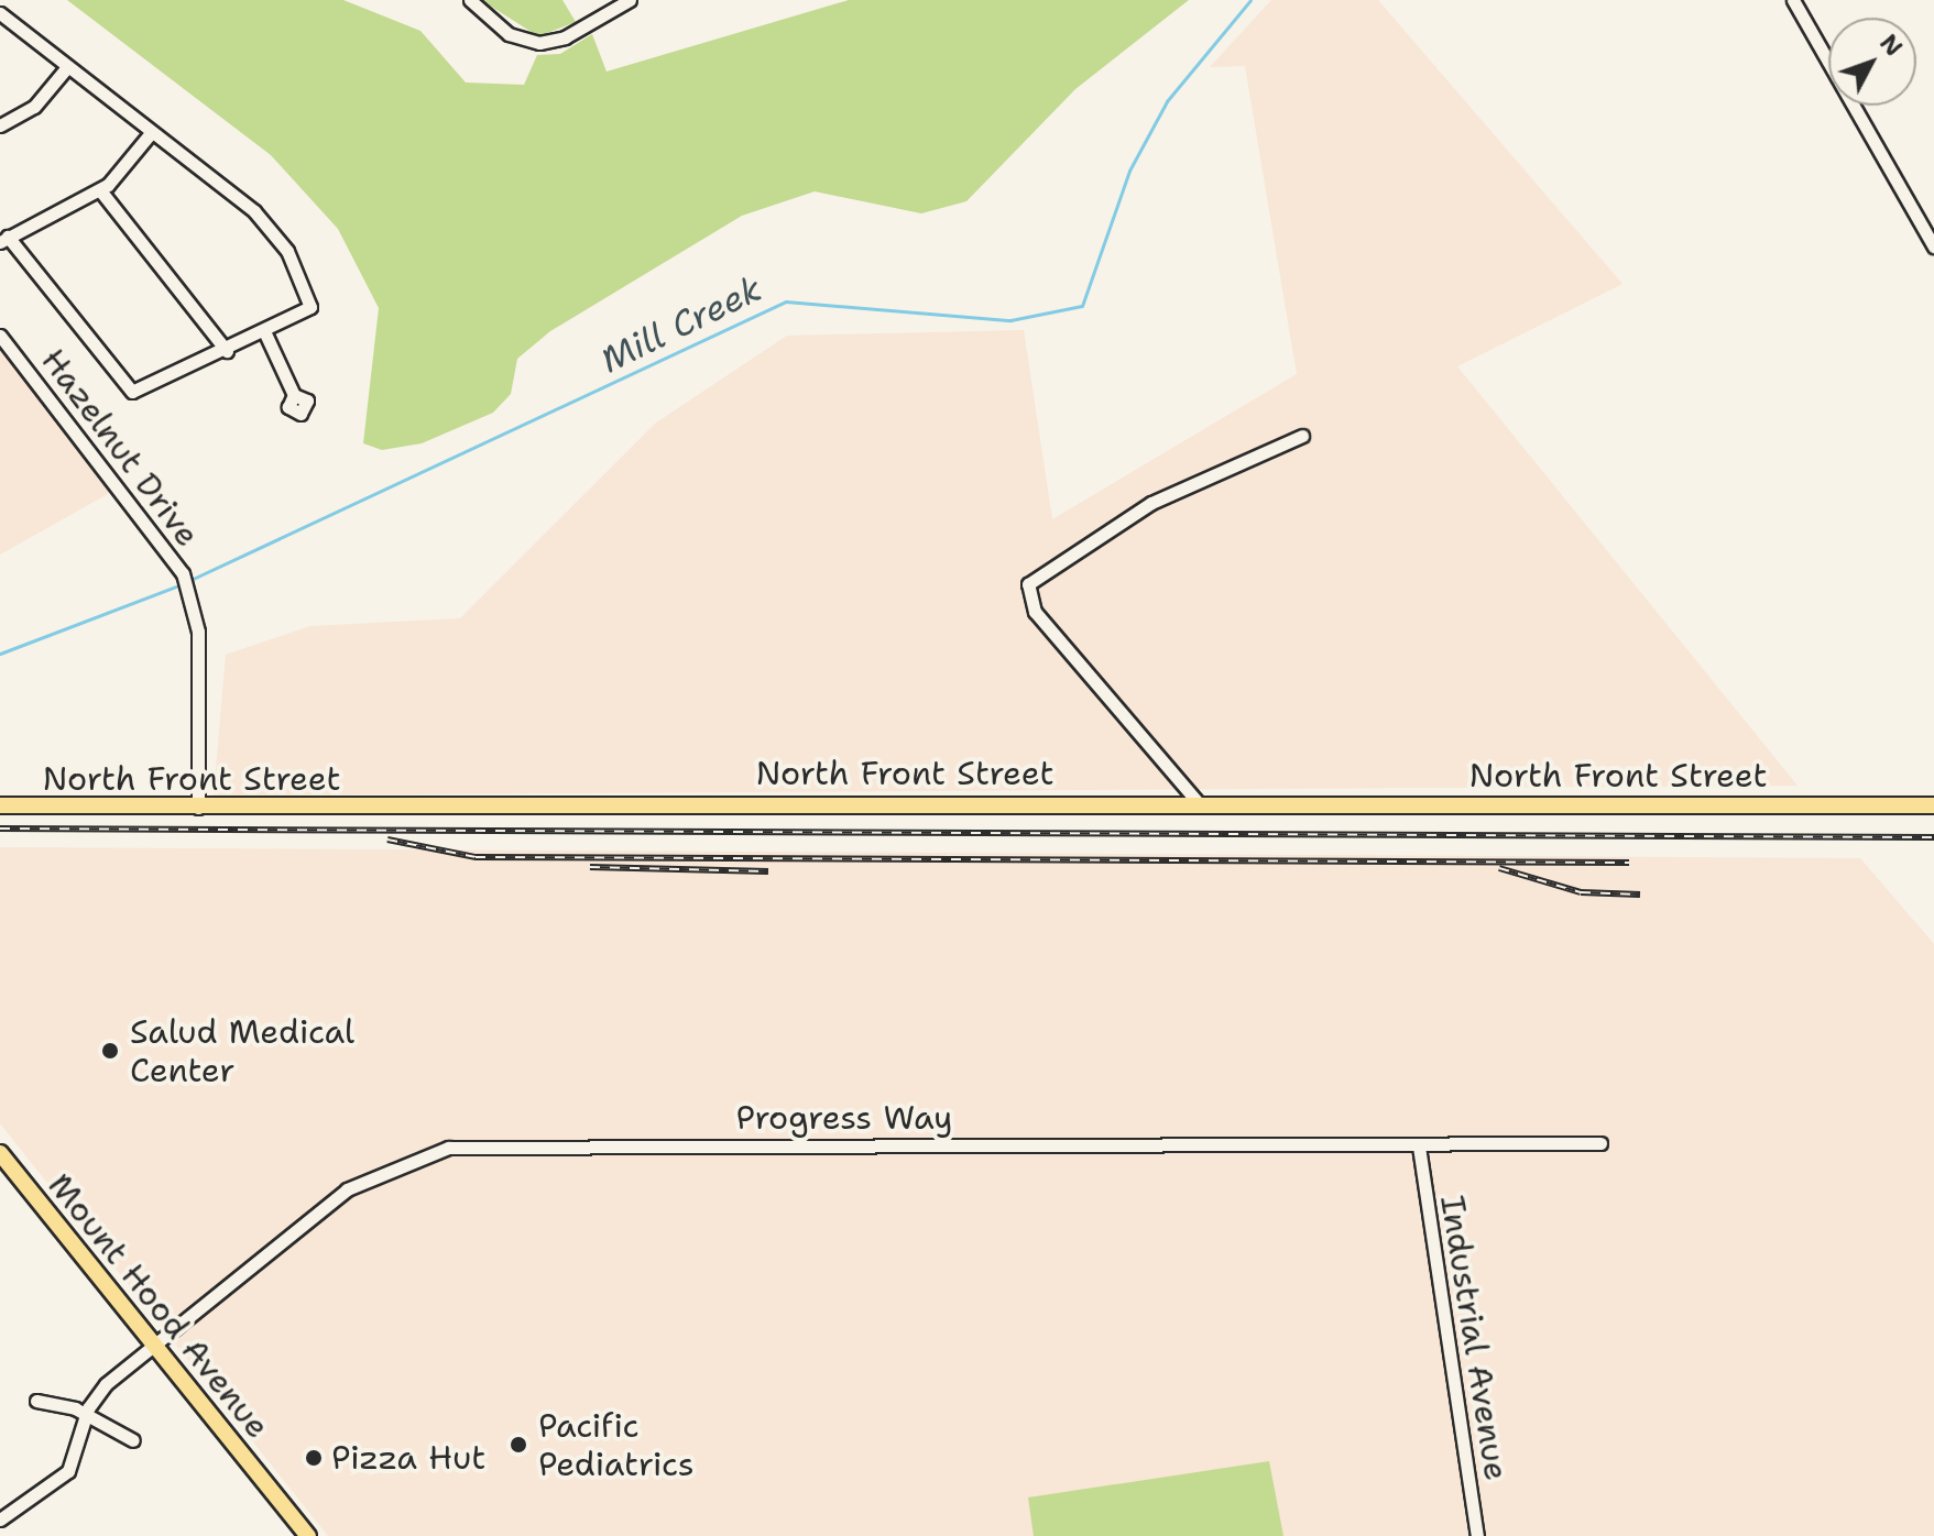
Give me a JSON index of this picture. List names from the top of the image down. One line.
{"streets":{"main road":["North Front Street","Mount Hood Avenue"],"street":["Hazelnut Drive","Progress Way","Industrial Avenue"]},"crossings":[["Hazelnut Drive","North Front Street"],["Progress Way","Mount Hood Avenue"],["Progress Way","Industrial Avenue"]],"water":["Mill Creek"],"places":["Salud Medical Center","Pacific Pediatrics","Pizza Hut"],"north":"top right"}
